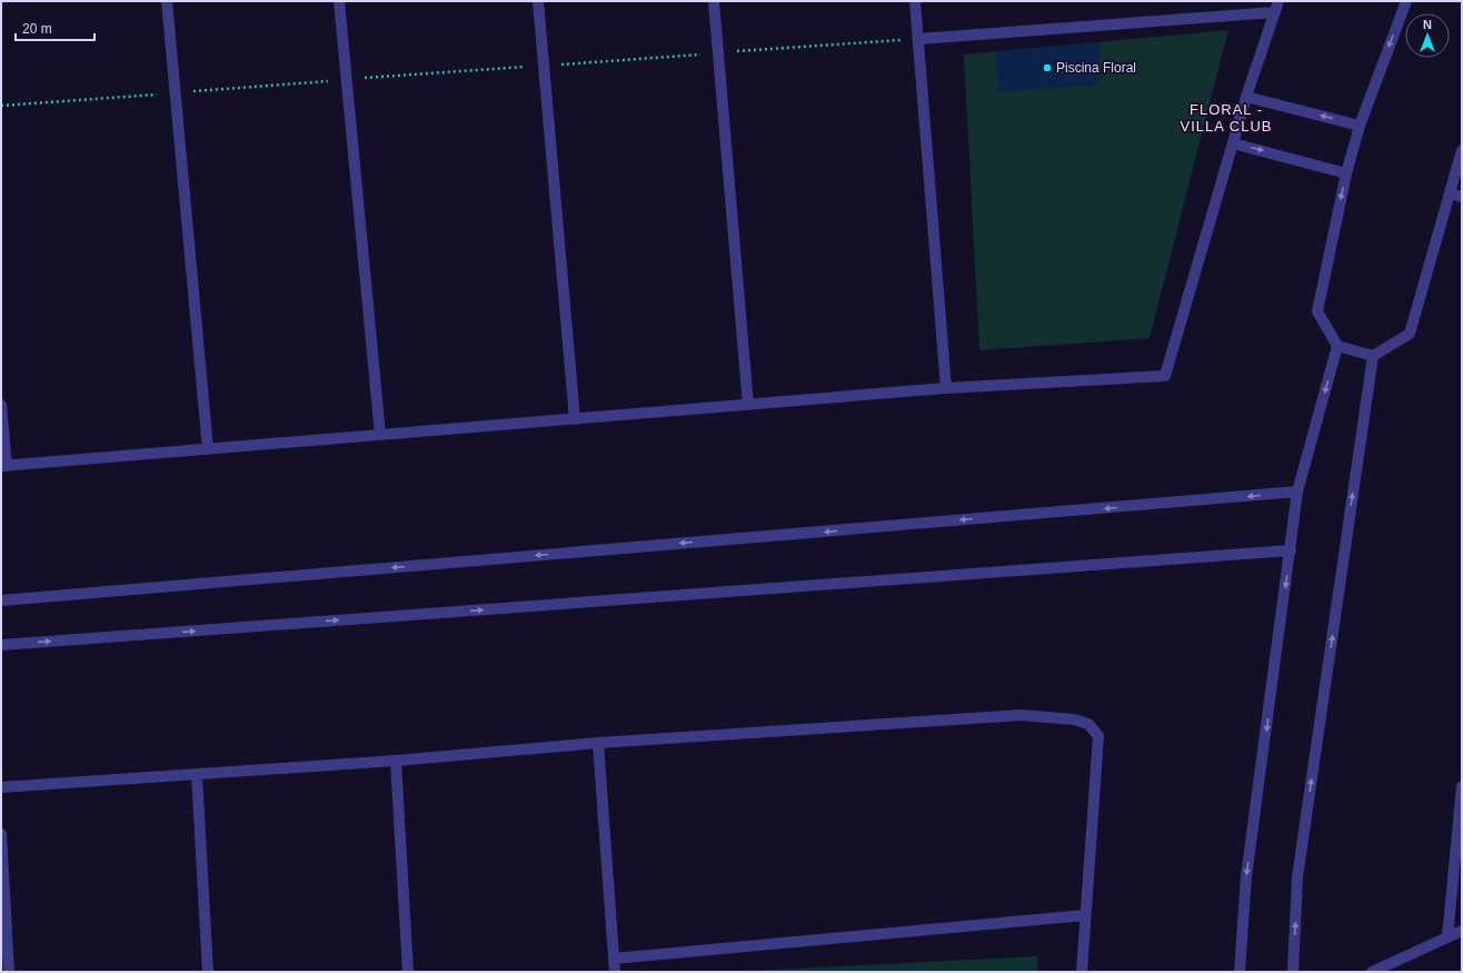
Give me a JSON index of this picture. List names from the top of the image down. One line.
{"districts":["FLORAL - VILLA CLUB"],"places":["Piscina Floral"],"scale_bar":"20 m","north":"top"}
